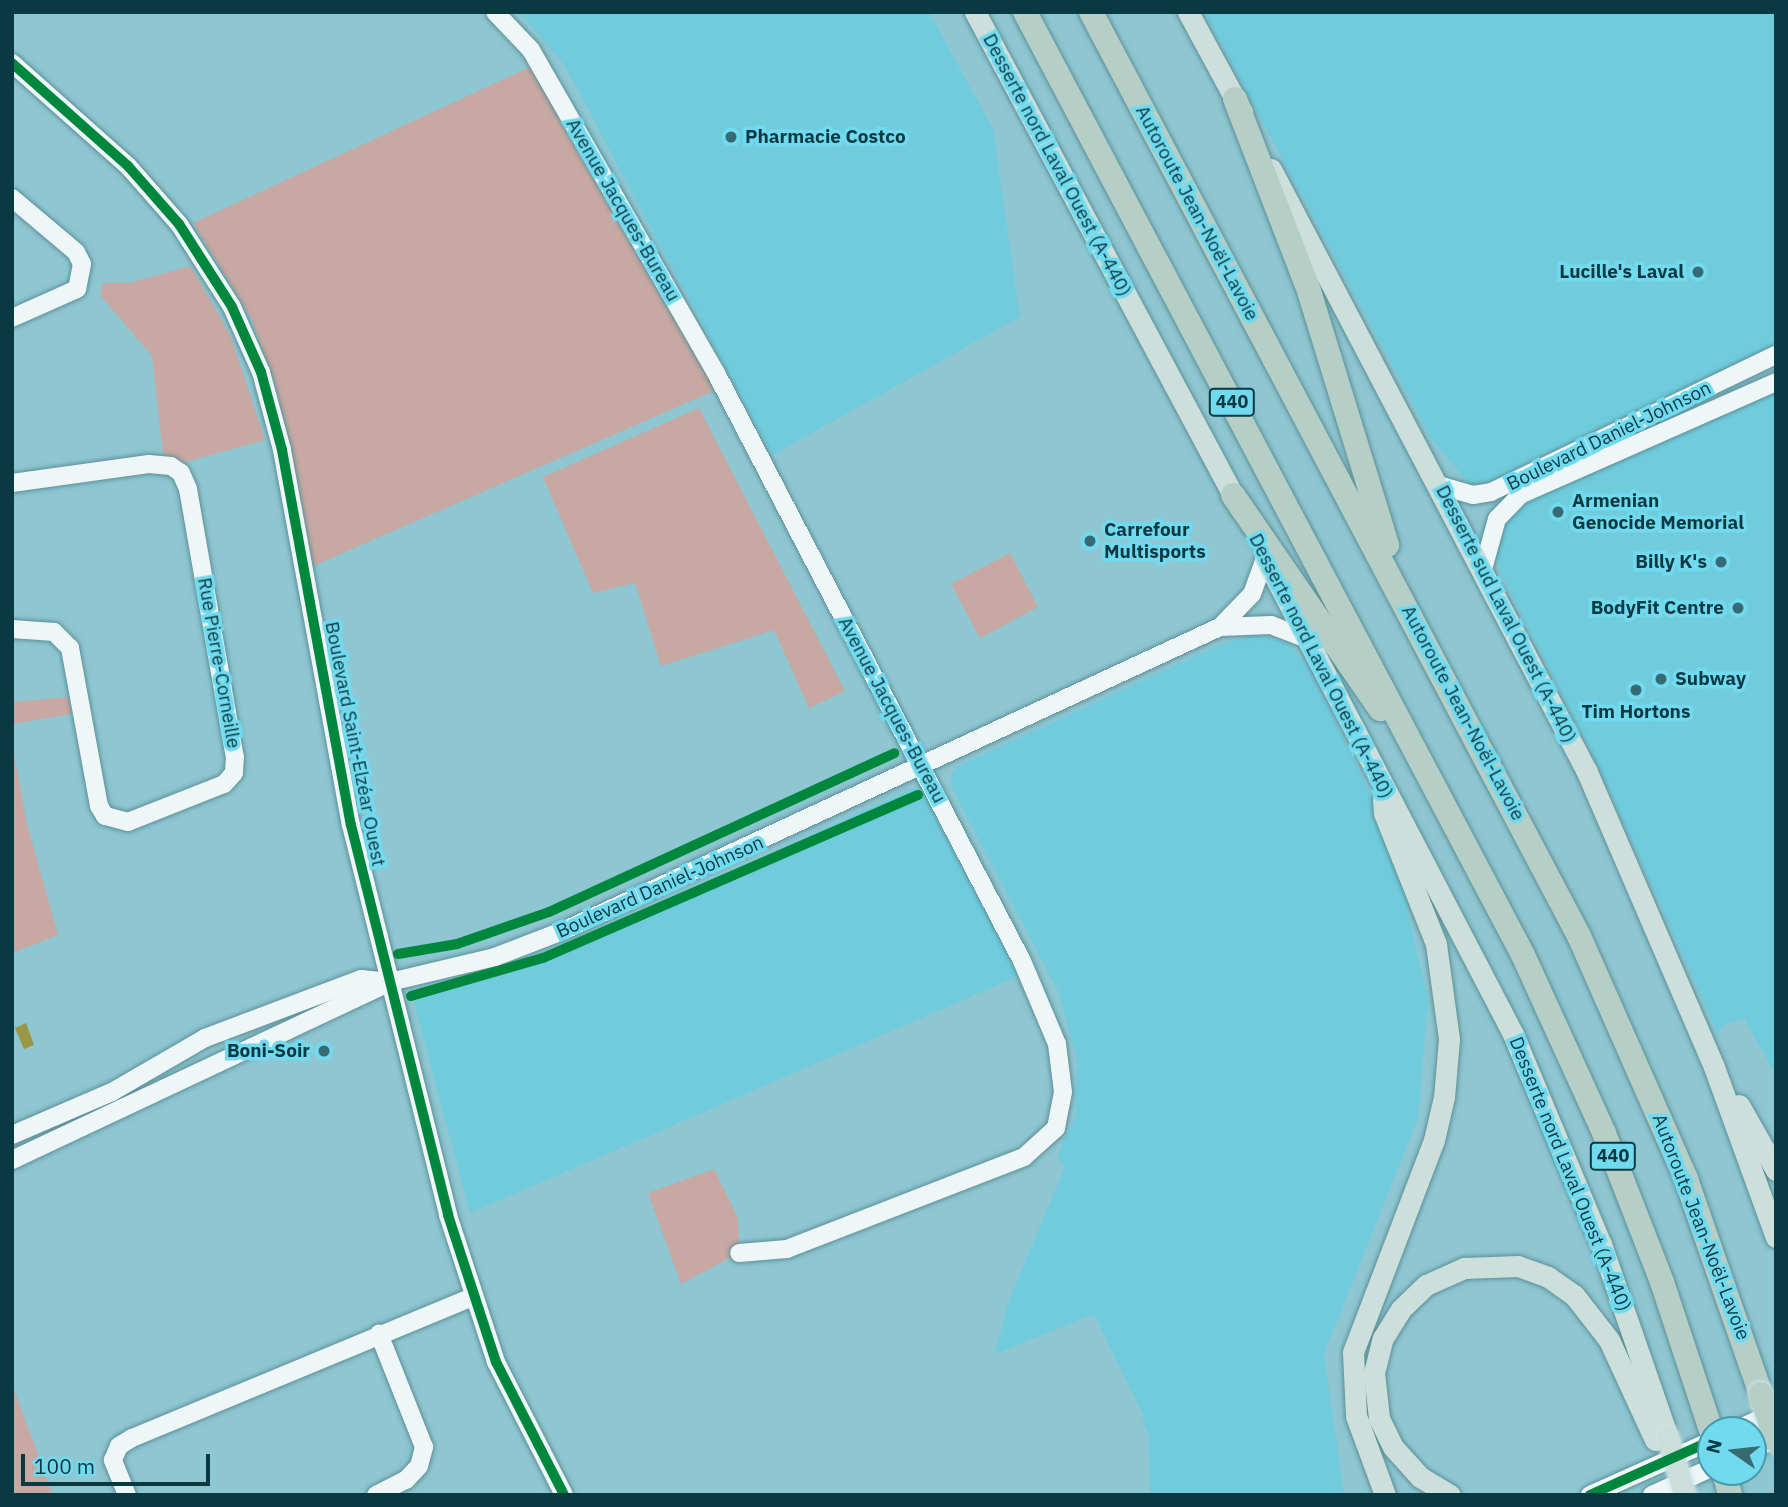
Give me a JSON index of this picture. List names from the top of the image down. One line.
{"streets":{"highway":["Autoroute Jean-Noël-Lavoie","440"],"main road":["Desserte nord Laval Ouest (A-440)","Desserte sud Laval Ouest (A-440)"],"street":["Avenue Jacques-Bureau","Boulevard Daniel-Johnson","Rue Pierre-Corneille","Boulevard Saint-Elzéar Ouest"]},"crossings":[["Desserte nord Laval Ouest (A-440)","Boulevard Daniel-Johnson"],["Avenue Jacques-Bureau","Boulevard Daniel-Johnson"],["Boulevard Daniel-Johnson","Desserte sud Laval Ouest (A-440)"],["Boulevard Daniel-Johnson","Boulevard Saint-Elzéar Ouest"]],"places":["Pharmacie Costco","Lucille's Laval","Armenian Genocide Memorial","Carrefour Multisports","Billy K's","BodyFit Centre","Subway","Tim Hortons","Boni-Soir"],"scale_bar":"100 m","north":"left"}
